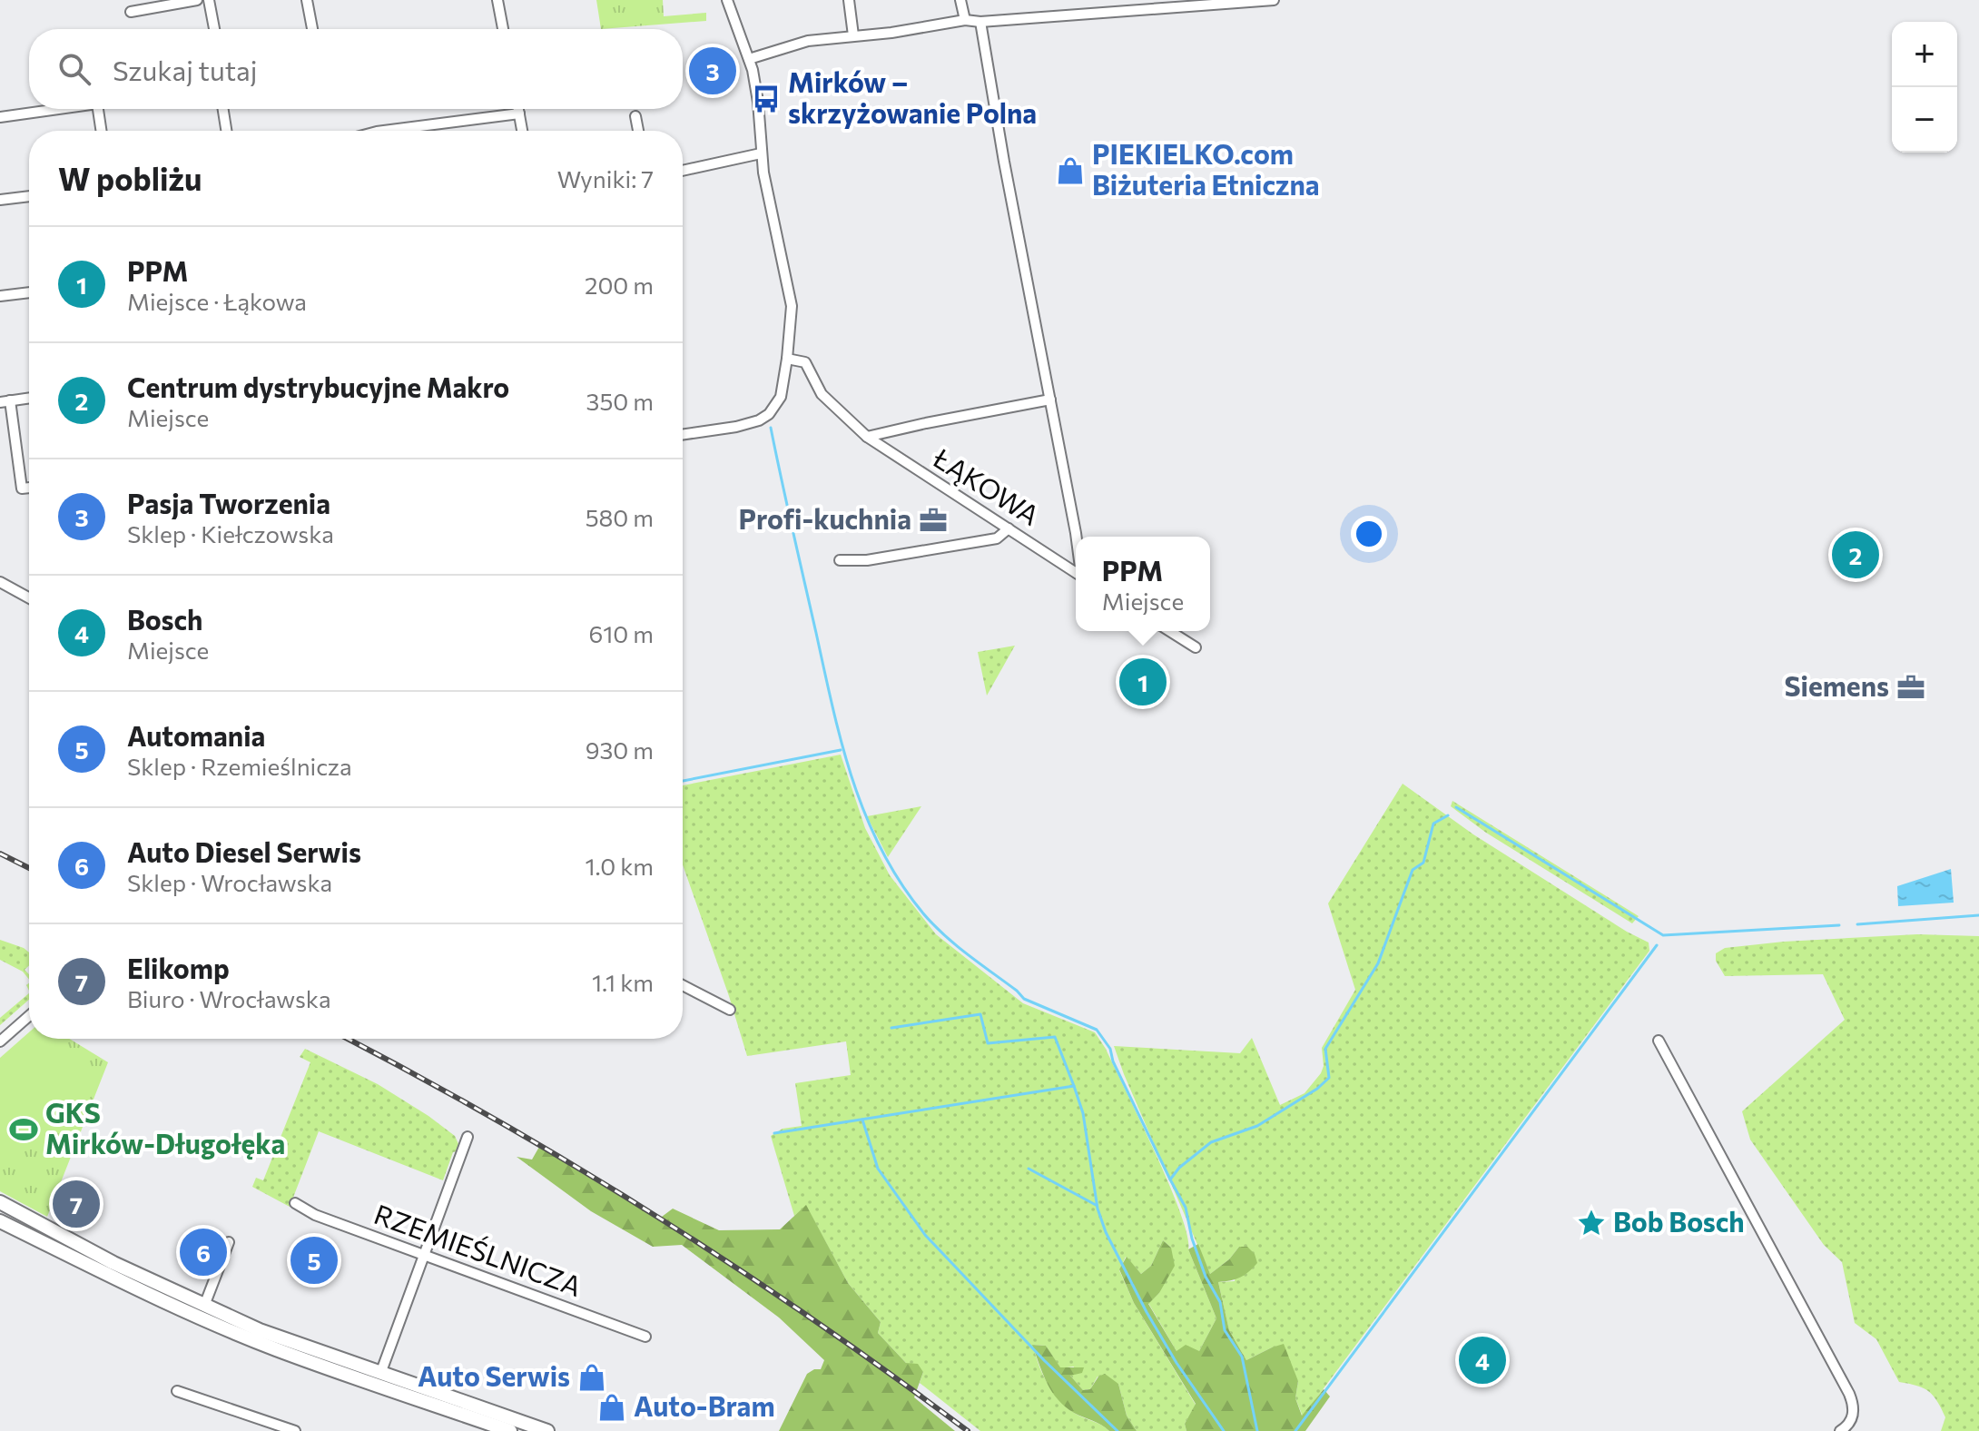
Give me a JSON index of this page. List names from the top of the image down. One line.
{"streets":{"street":["ŁĄKOWA","RZEMIEŚLNICZA"]},"places":{"bus stop":["Mirków – skrzyżowanie Polna"],"shop":["PIEKIELKO.com Biżuteria Etniczna","Auto Serwis","Auto-Bram"],"office":["Profi-kuchnia","Siemens"],"sports":["GKS Mirków-Długołęka"],"place":["Bob Bosch"]},"page":{"map_buttons":["+","−"],"search":"Szukaj tutaj","pins":["3","2","1","7","6","5","4"],"heading":["W pobliżu","Wyniki: 7"],"list":[{"mark":"1","name":"PPM","note":"Miejsce · Łąkowa","value":"200 m"},{"mark":"2","name":"Centrum dystrybucyjne Makro","note":"Miejsce","value":"350 m"},{"mark":"3","name":"Pasja Tworzenia","note":"Sklep · Kiełczowska","value":"580 m"},{"mark":"4","name":"Bosch","note":"Miejsce","value":"610 m"},{"mark":"5","name":"Automania","note":"Sklep · Rzemieślnicza","value":"930 m"},{"mark":"6","name":"Auto Diesel Serwis","note":"Sklep · Wrocławska","value":"1.0 km"},{"mark":"7","name":"Elikomp","note":"Biuro · Wrocławska","value":"1.1 km"}],"popup":["PPM","Miejsce"]}}
